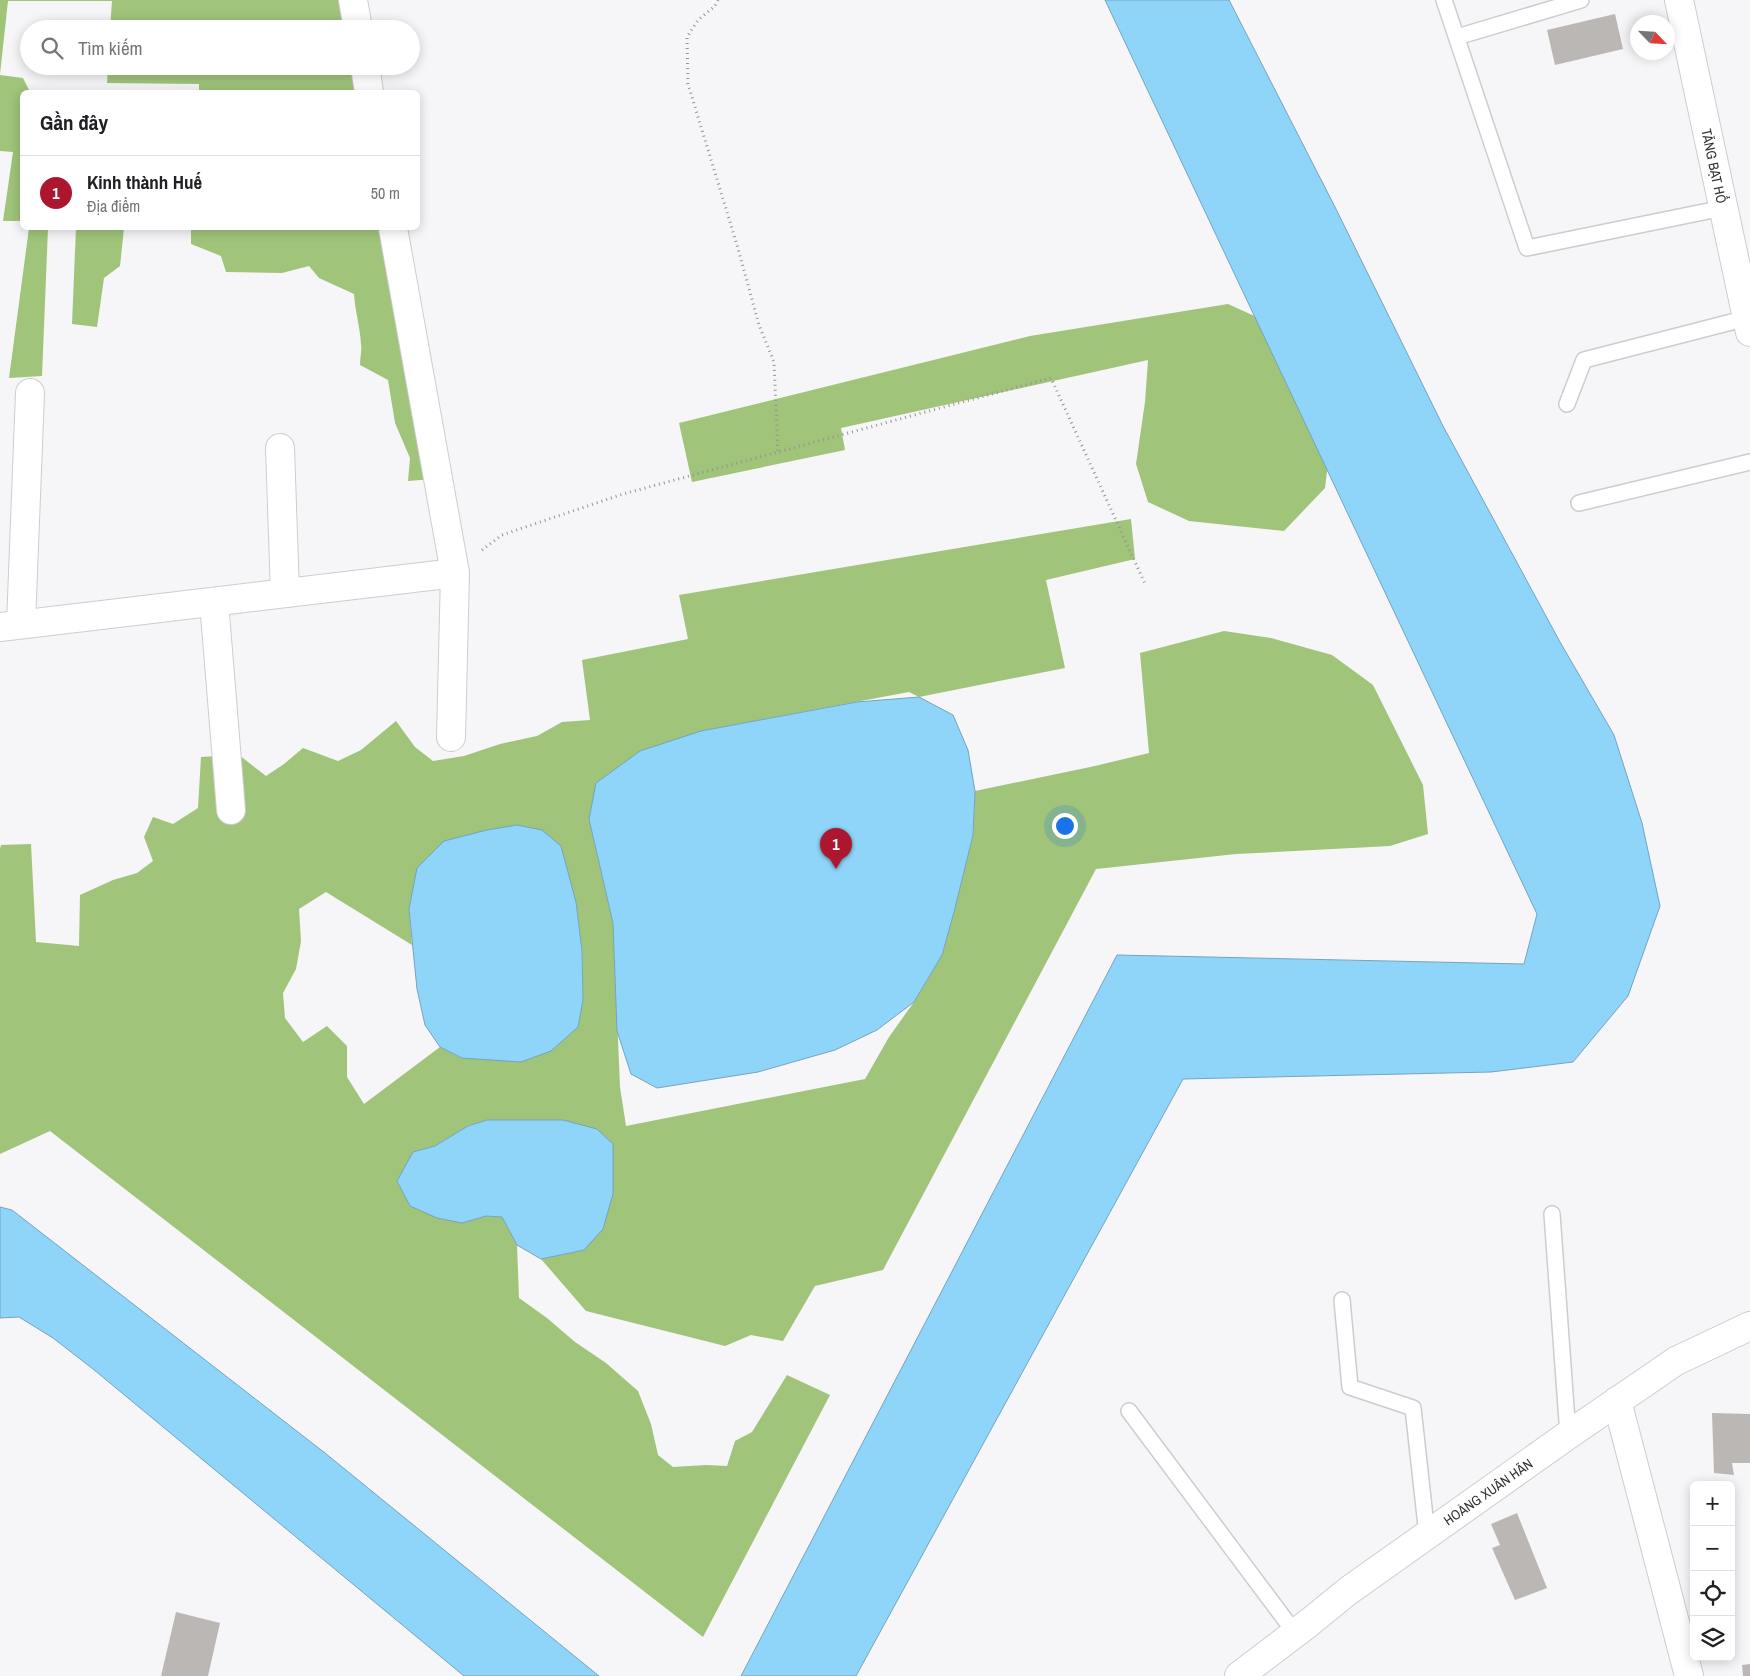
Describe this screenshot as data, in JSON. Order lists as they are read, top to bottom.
{
  "streets": {
    "street": ["TĂNG BẠT HỔ", "HOÀNG XUÂN HÃN"]
  },
  "north": "bottom right",
  "page": {
    "search": "Tìm kiếm",
    "heading": "Gần đây",
    "list": [
      {
        "mark": "1",
        "name": "Kinh thành Huế",
        "note": "Địa điểm",
        "value": "50 m"
      }
    ],
    "pins": "1",
    "map_buttons": ["+", "−"]
  }
}
